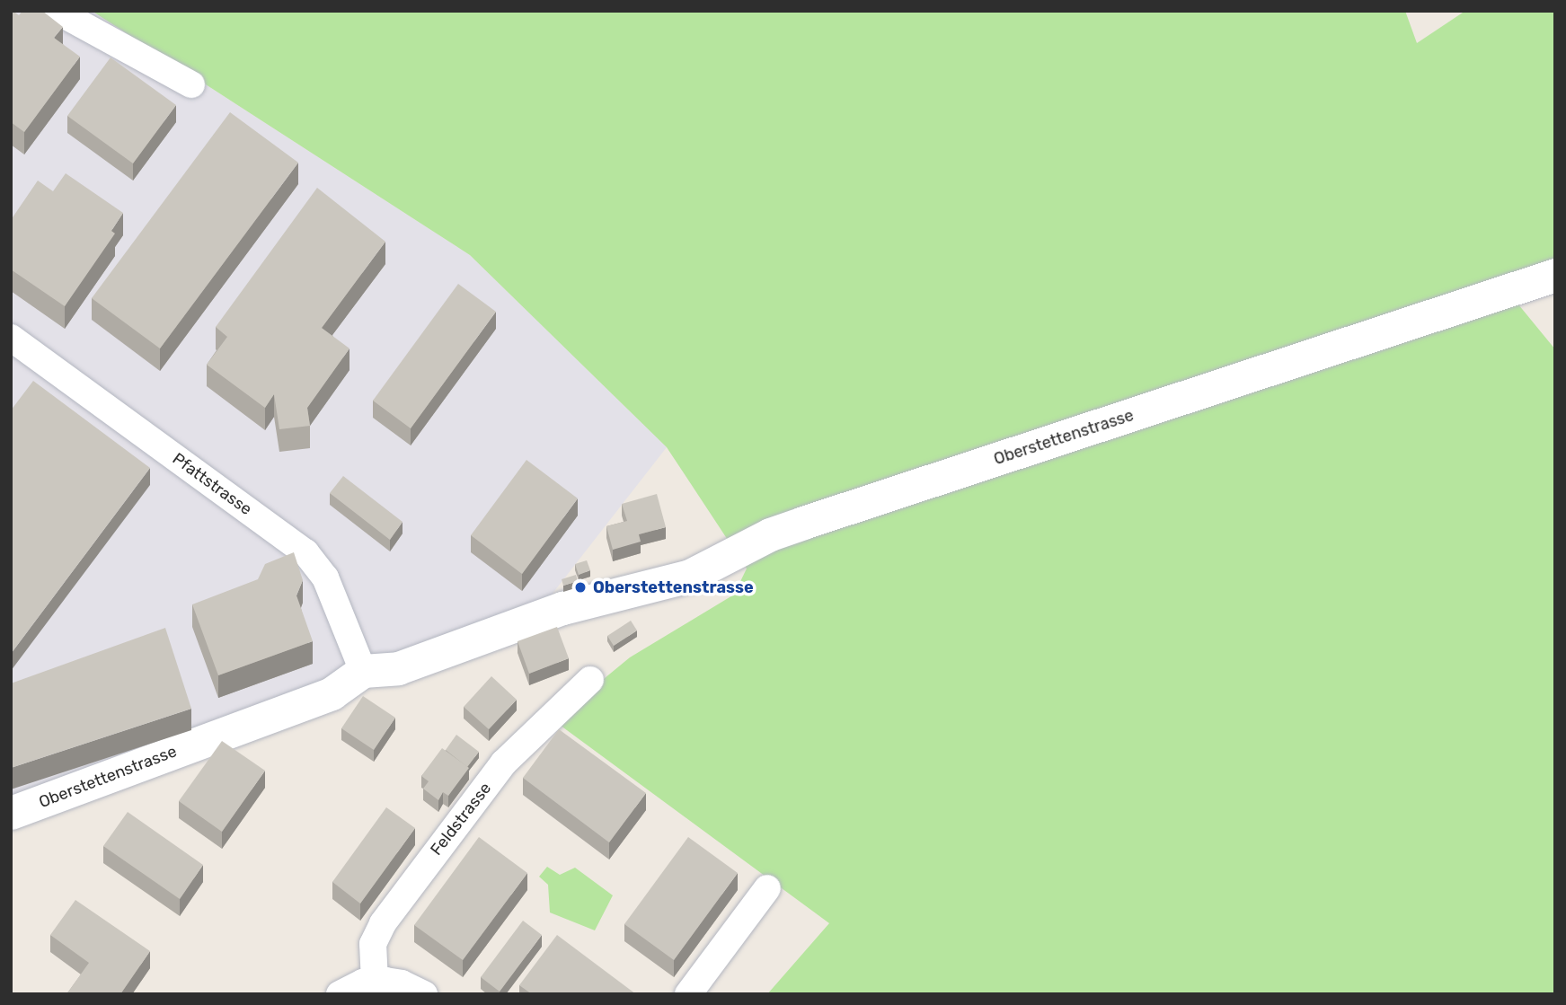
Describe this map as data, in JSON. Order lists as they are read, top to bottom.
{
  "streets": {
    "street": ["Oberstettenstrasse", "Pfattstrasse", "Feldstrasse"]
  },
  "crossings": [
    ["Oberstettenstrasse", "Pfattstrasse"]
  ],
  "places": ["Oberstettenstrasse"]
}
